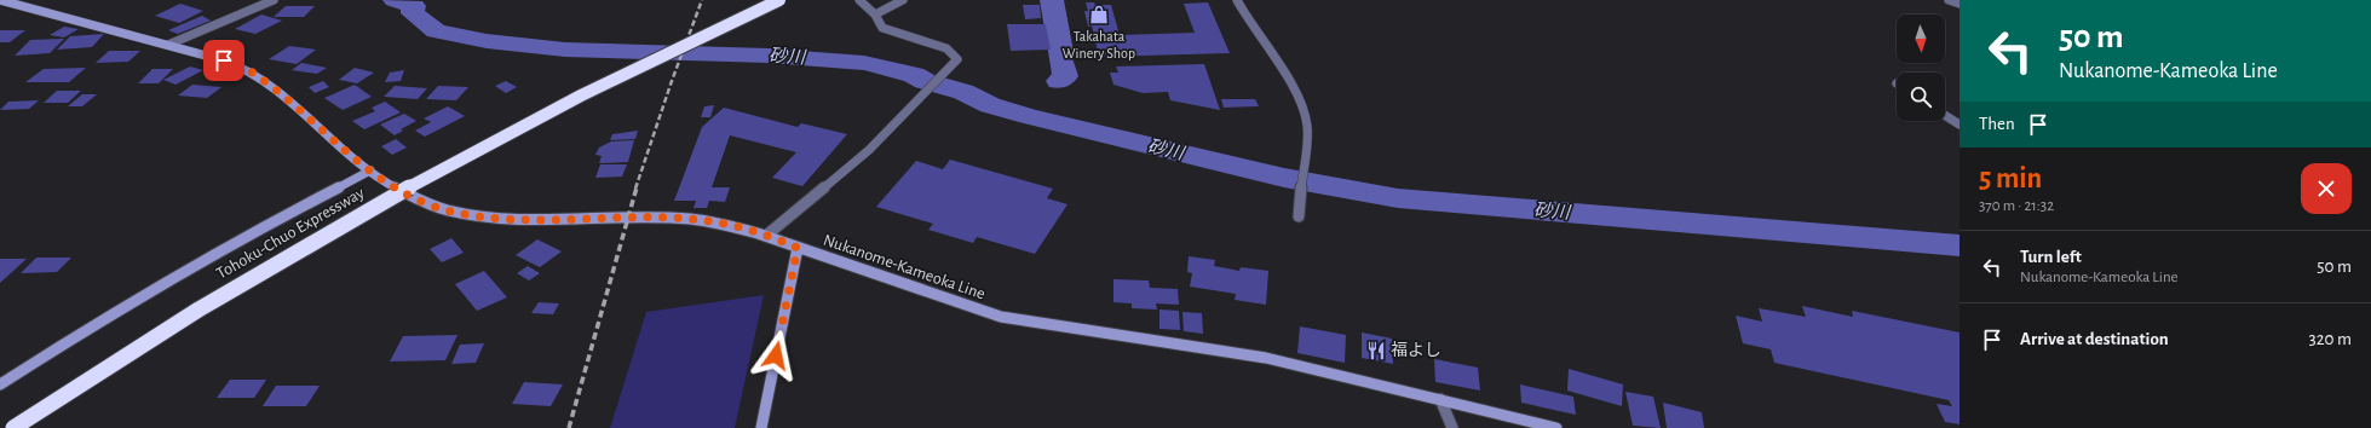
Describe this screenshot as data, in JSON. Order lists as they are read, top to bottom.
{
  "streets": {
    "highway": ["Tohoku-Chuo Expressway"],
    "main road": ["Nukanome-Kameoka Line"]
  },
  "water": ["砂川"],
  "places": {
    "shop": ["Takahata Winery Shop"],
    "restaurant": ["福よし"]
  },
  "north": "bottom",
  "page": {
    "turn": ["50 m", "Nukanome-Kameoka Line"],
    "then": "Then",
    "heading": ["5 min", "370 m · 21:32"],
    "list": [
      {
        "name": "Turn left",
        "note": "Nukanome-Kameoka Line",
        "value": "50 m"
      },
      {
        "name": "Arrive at destination",
        "value": "320 m"
      }
    ]
  }
}
